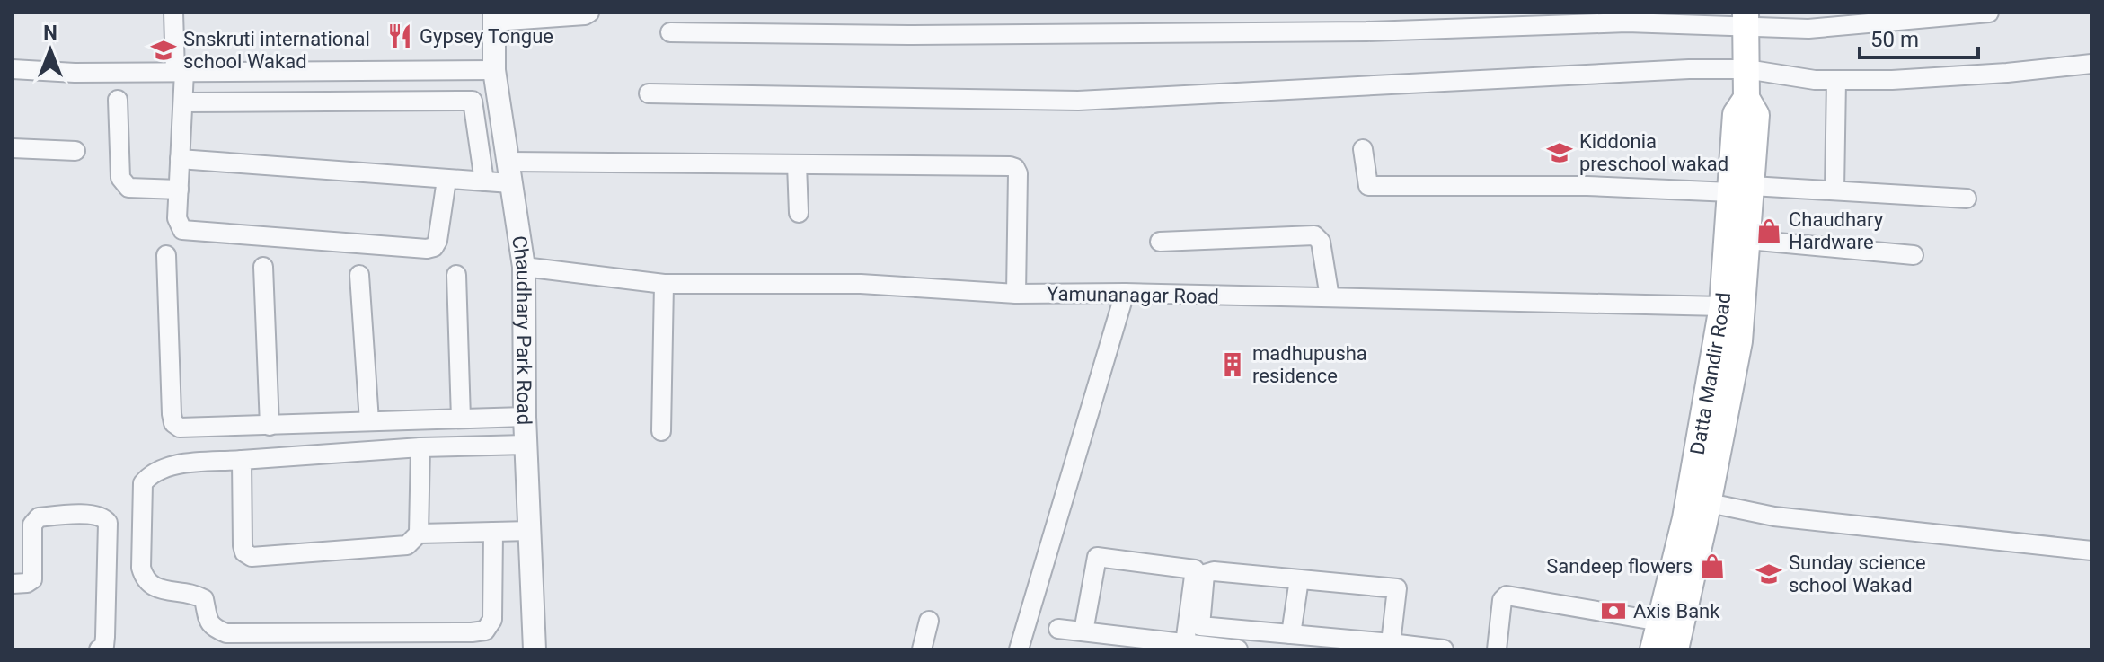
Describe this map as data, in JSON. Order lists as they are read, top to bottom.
{
  "streets": {
    "main road": ["Datta Mandir Road"],
    "street": ["Yamunanagar Road", "Chaudhary Park Road"]
  },
  "crossings": [
    ["Yamunanagar Road", "Chaudhary Park Road"],
    ["Yamunanagar Road", "Datta Mandir Road"]
  ],
  "places": {
    "restaurant": ["Gypsey Tongue"],
    "school or university": ["Snskruti international school Wakad", "Kiddonia preschool wakad", "Sunday science school Wakad"],
    "shop": ["Chaudhary Hardware", "Sandeep flowers"],
    "building": ["madhupusha residence"],
    "bank": ["Axis Bank"]
  },
  "scale_bar": "50 m",
  "north": "top"
}
